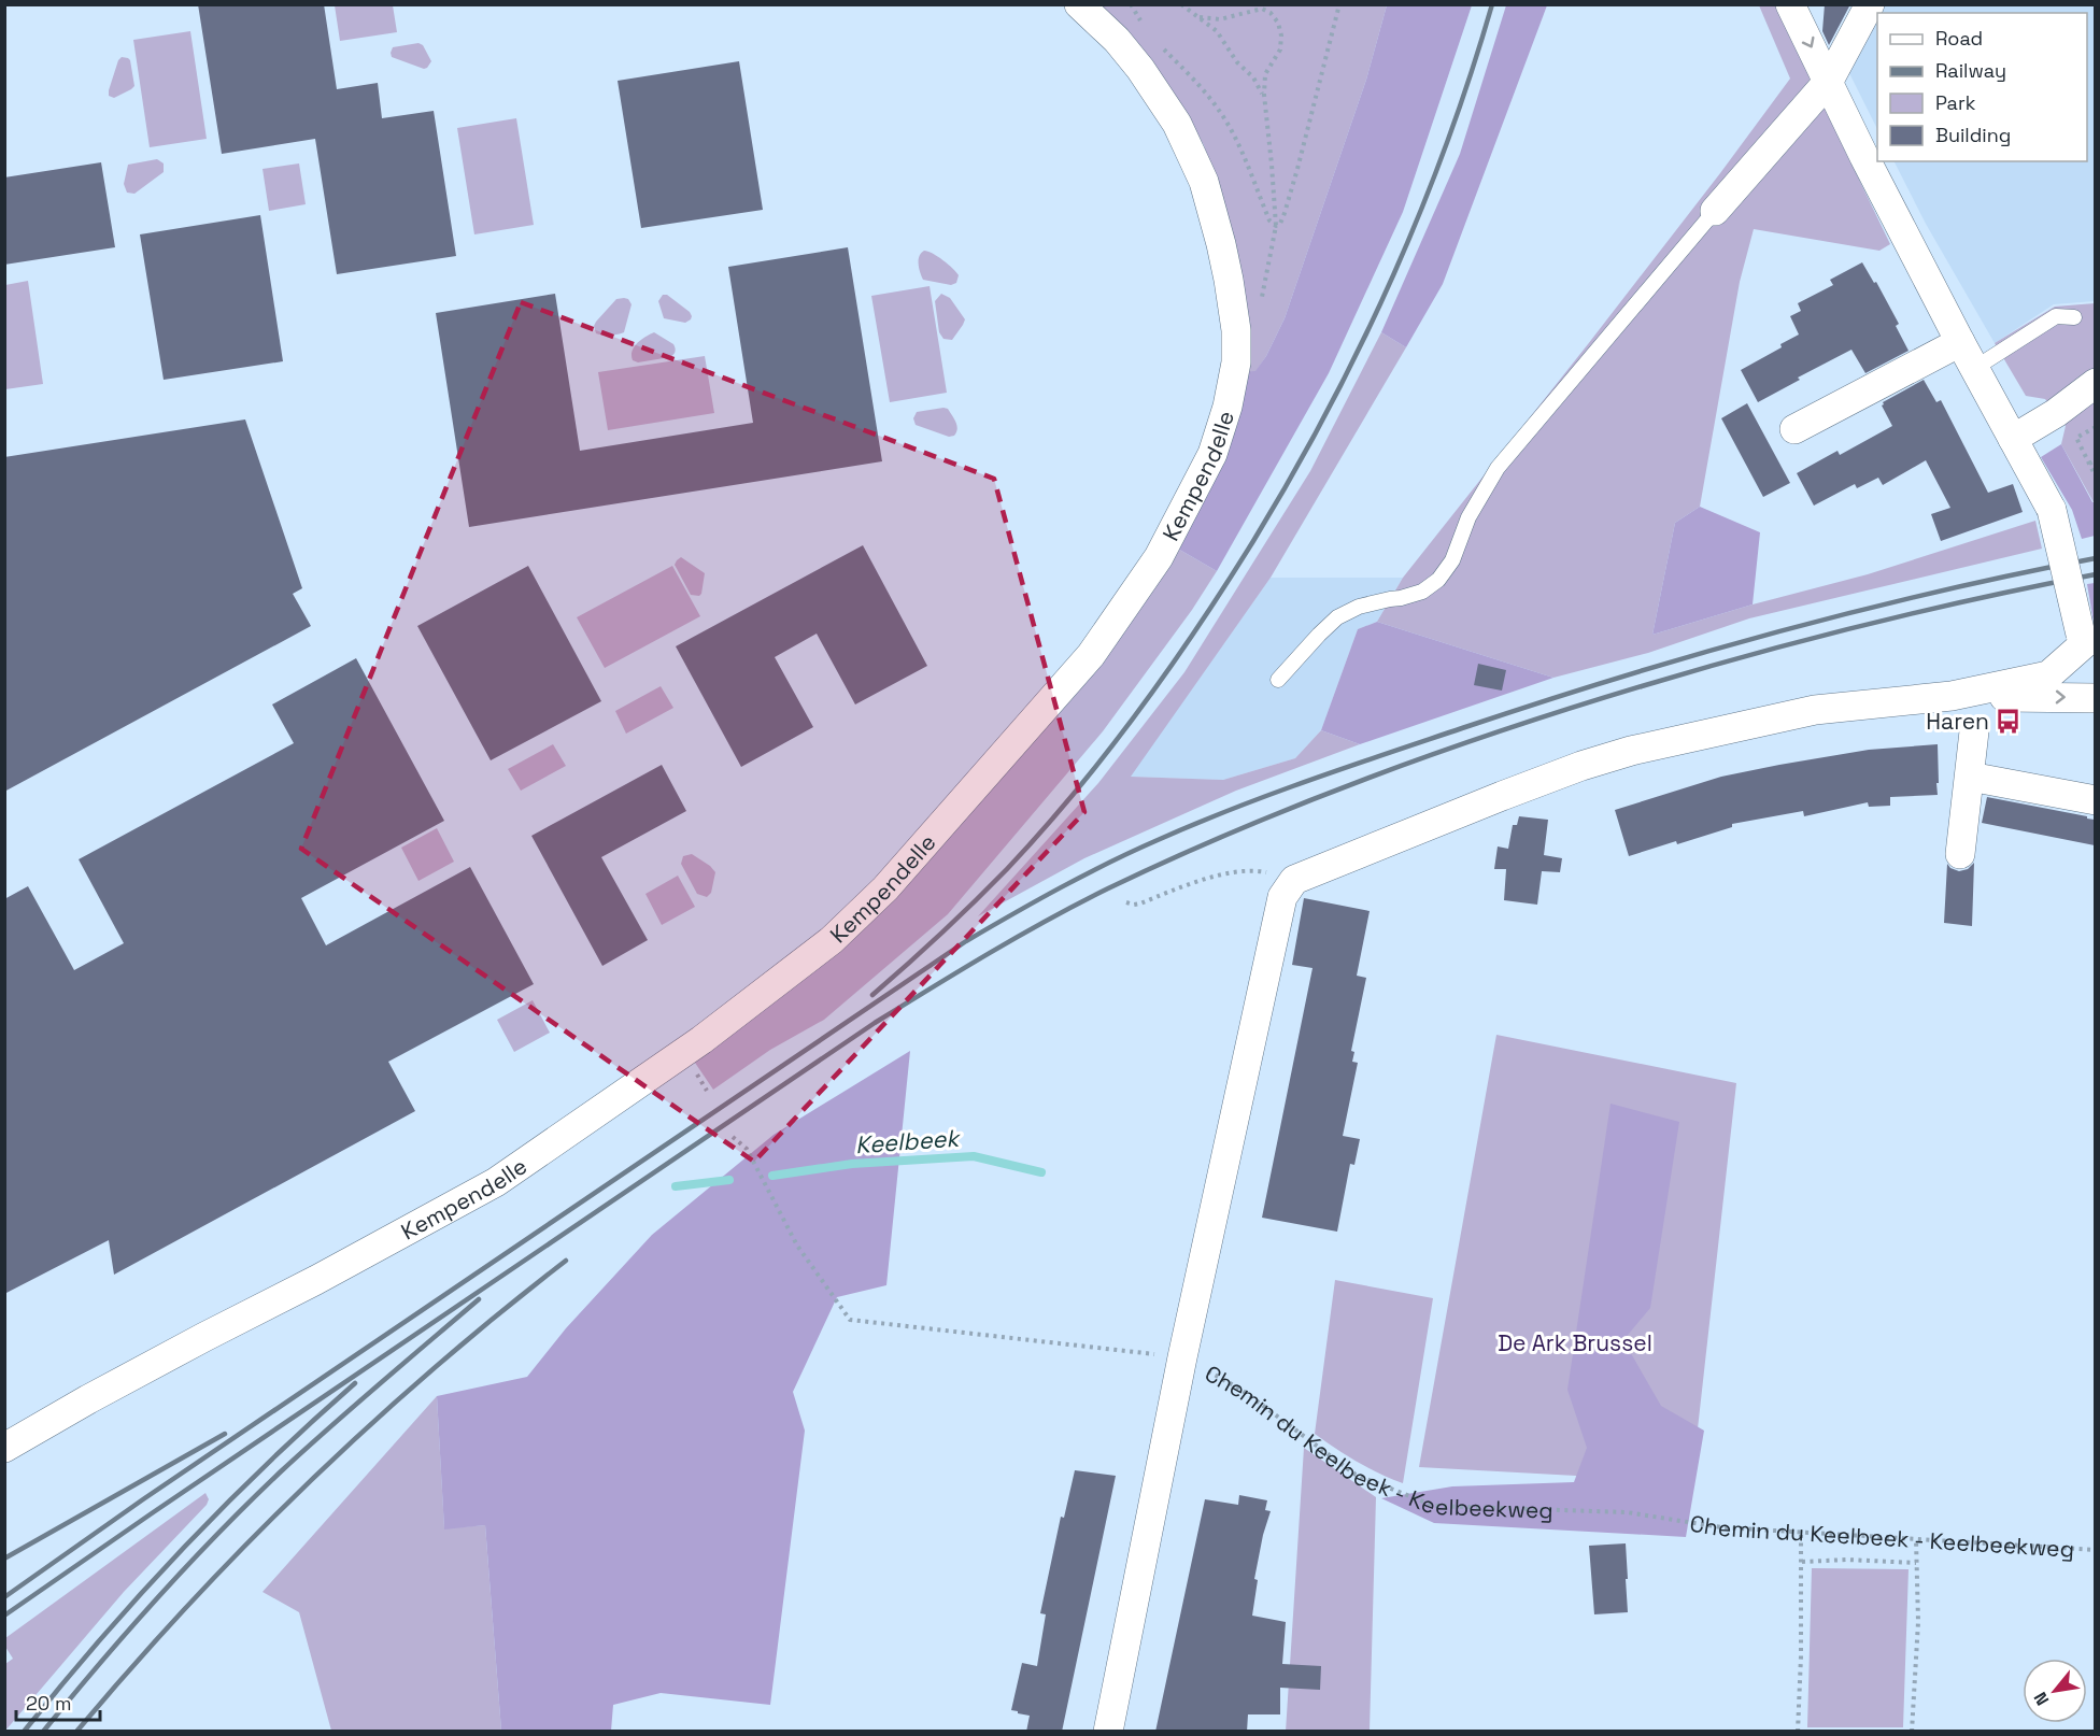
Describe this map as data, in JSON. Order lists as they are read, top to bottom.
{
  "streets": {
    "street": ["Kempendelle"],
    "path": ["Chemin du Keelbeek - Keelbeekweg"]
  },
  "water": ["Keelbeek"],
  "parks": ["De Ark Brussel"],
  "places": {
    "bus stop": ["Haren"]
  },
  "legend": [
    "Road",
    "Railway",
    "Park",
    "Building"
  ],
  "scale_bar": "20 m",
  "north": "bottom left"
}
